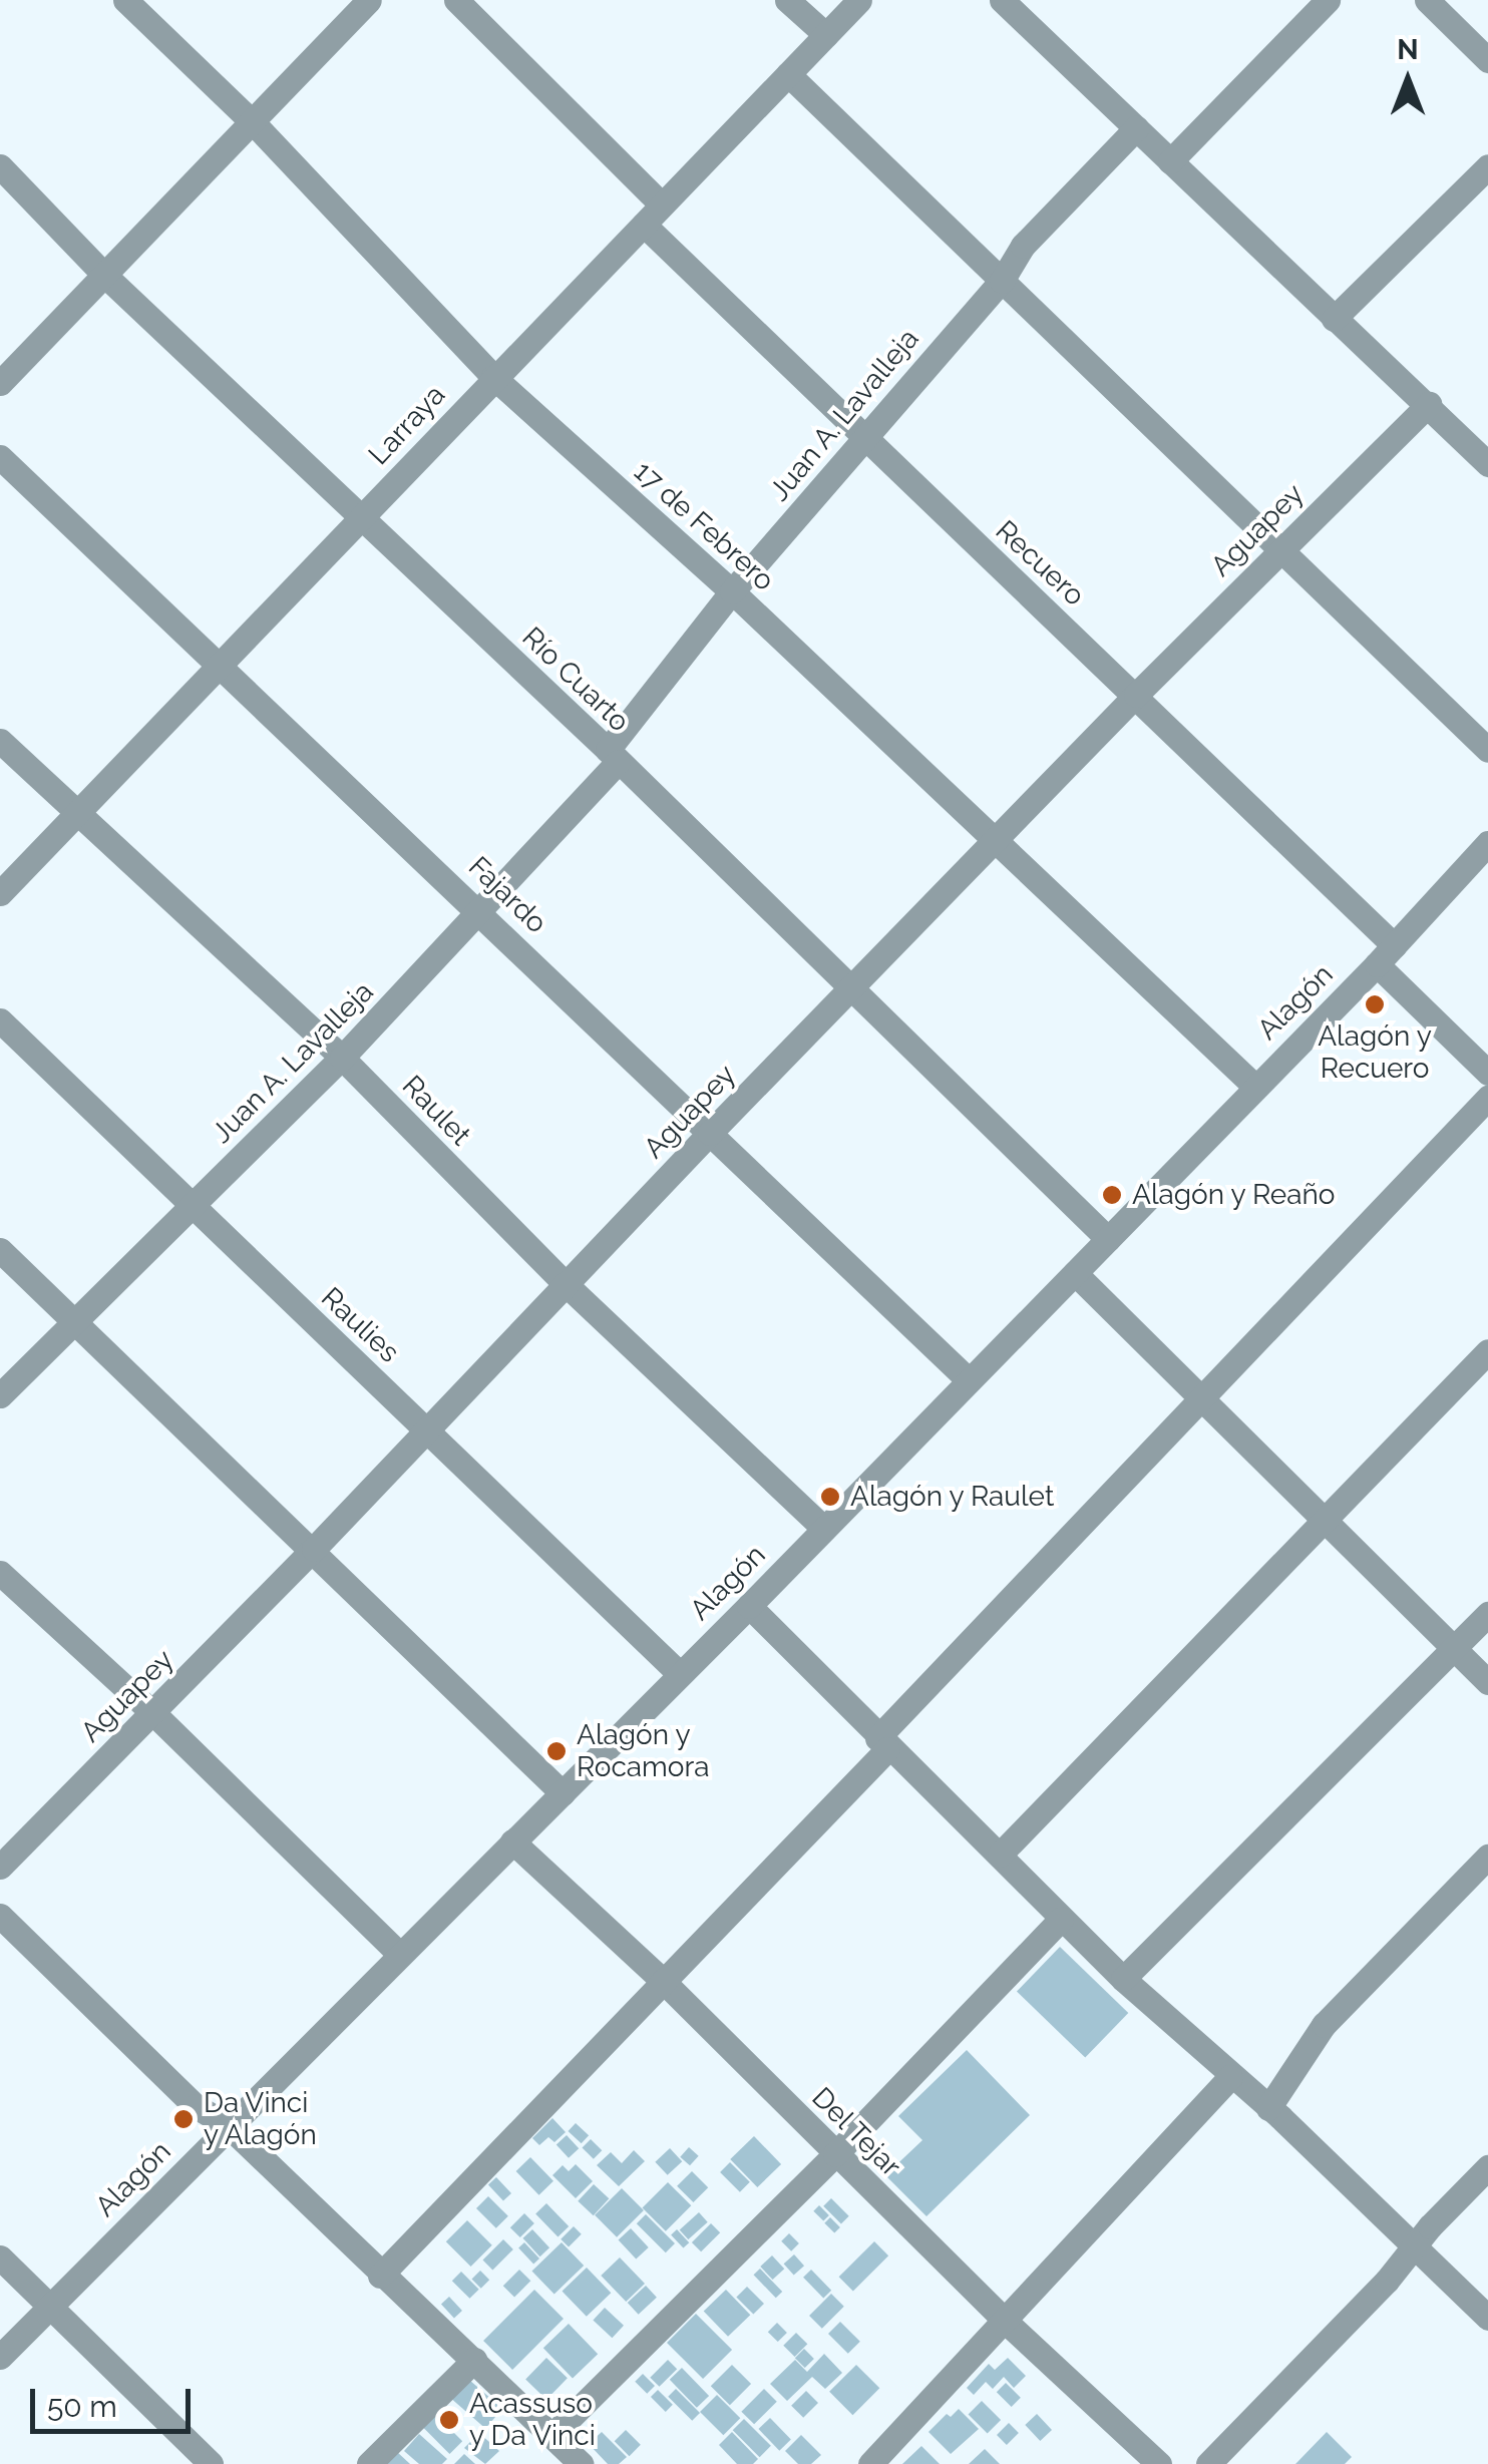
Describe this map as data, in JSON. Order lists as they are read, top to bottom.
{
  "streets": {
    "street": [
      "Juan A. Lavalleja",
      "Larraya",
      "17 de Febrero",
      "Aguapey",
      "Recuero",
      "Río Cuarto",
      "Fajardo",
      "Alagón",
      "Raulet",
      "Raulies",
      "Del Tejar"
    ]
  },
  "crossings": [
    ["Juan A. Lavalleja", "17 de Febrero"],
    ["Juan A. Lavalleja", "Recuero"],
    ["Juan A. Lavalleja", "Río Cuarto"],
    ["Juan A. Lavalleja", "Fajardo"],
    ["Juan A. Lavalleja", "Raulet"],
    ["Juan A. Lavalleja", "Raulies"],
    ["Larraya", "17 de Febrero"],
    ["Larraya", "Recuero"],
    ["Larraya", "Río Cuarto"],
    ["Larraya", "Fajardo"],
    ["Larraya", "Raulet"],
    ["17 de Febrero", "Aguapey"],
    ["17 de Febrero", "Alagón"],
    ["Aguapey", "Recuero"],
    ["Aguapey", "Río Cuarto"],
    ["Aguapey", "Fajardo"],
    ["Aguapey", "Raulet"],
    ["Aguapey", "Raulies"],
    ["Recuero", "Alagón"],
    ["Río Cuarto", "Alagón"],
    ["Fajardo", "Alagón"],
    ["Alagón", "Raulet"],
    ["Alagón", "Raulies"],
    ["Alagón", "Del Tejar"]
  ],
  "places": [
    "Alagón y Recuero",
    "Alagón y Reaño",
    "Alagón y Raulet",
    "Alagón y Rocamora",
    "Da Vinci y Alagón",
    "Acassuso y Da Vinci"
  ],
  "scale_bar": "50 m",
  "north": "top"
}
